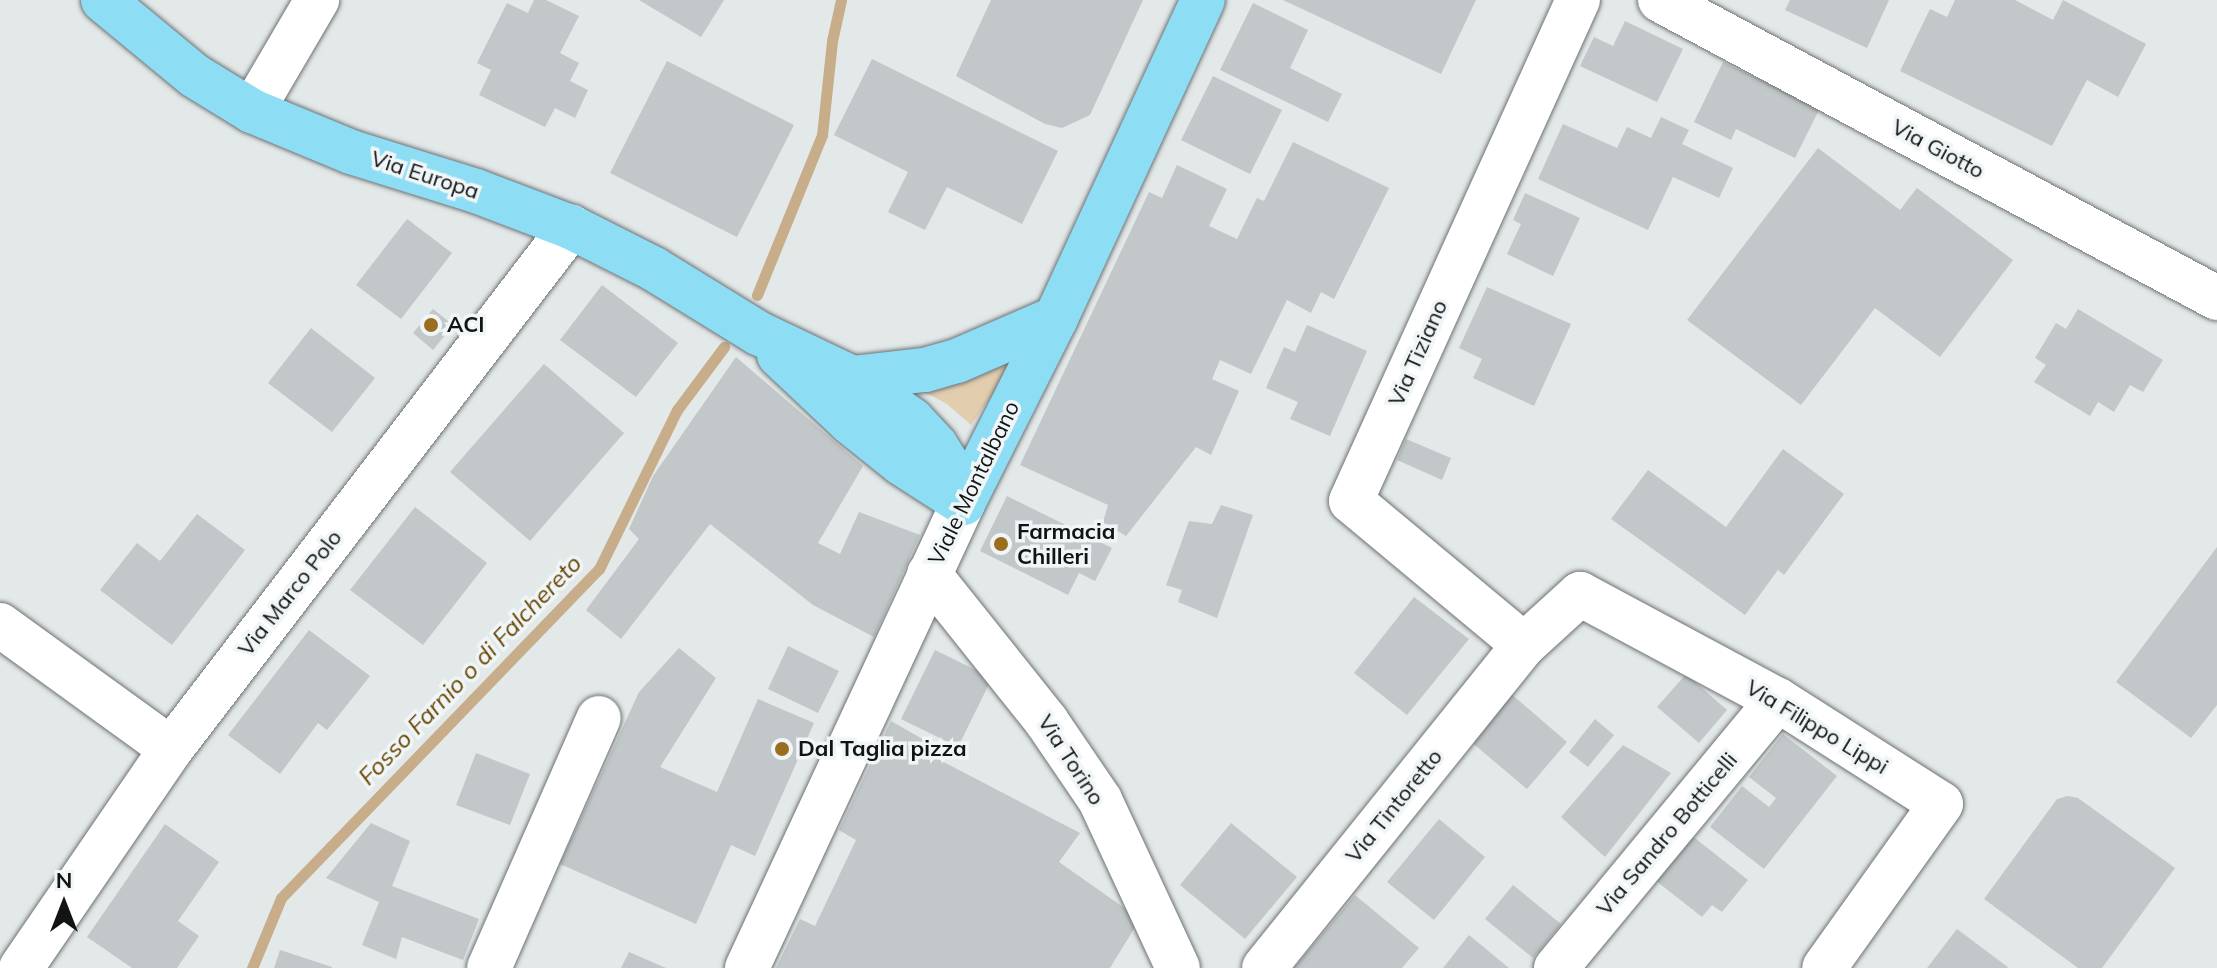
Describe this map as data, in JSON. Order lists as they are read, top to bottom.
{
  "streets": {
    "main road": ["Via Europa", "Viale Montalbano"],
    "street": [
      "Via Giotto",
      "Via Tiziano",
      "Via Marco Polo",
      "Via Filippo Lippi",
      "Via Torino",
      "Via Tintoretto",
      "Via Sandro Botticelli"
    ]
  },
  "crossings": [
    ["Via Europa", "Via Marco Polo"],
    ["Via Tiziano", "Via Filippo Lippi"],
    ["Via Tiziano", "Via Tintoretto"],
    ["Viale Montalbano", "Via Torino"],
    ["Via Filippo Lippi", "Via Tintoretto"],
    ["Via Filippo Lippi", "Via Sandro Botticelli"]
  ],
  "water": ["Fosso Farnio o di Falchereto"],
  "places": ["ACI", "Farmacia Chilleri", "Dal Taglia pizza"],
  "north": "top"
}
